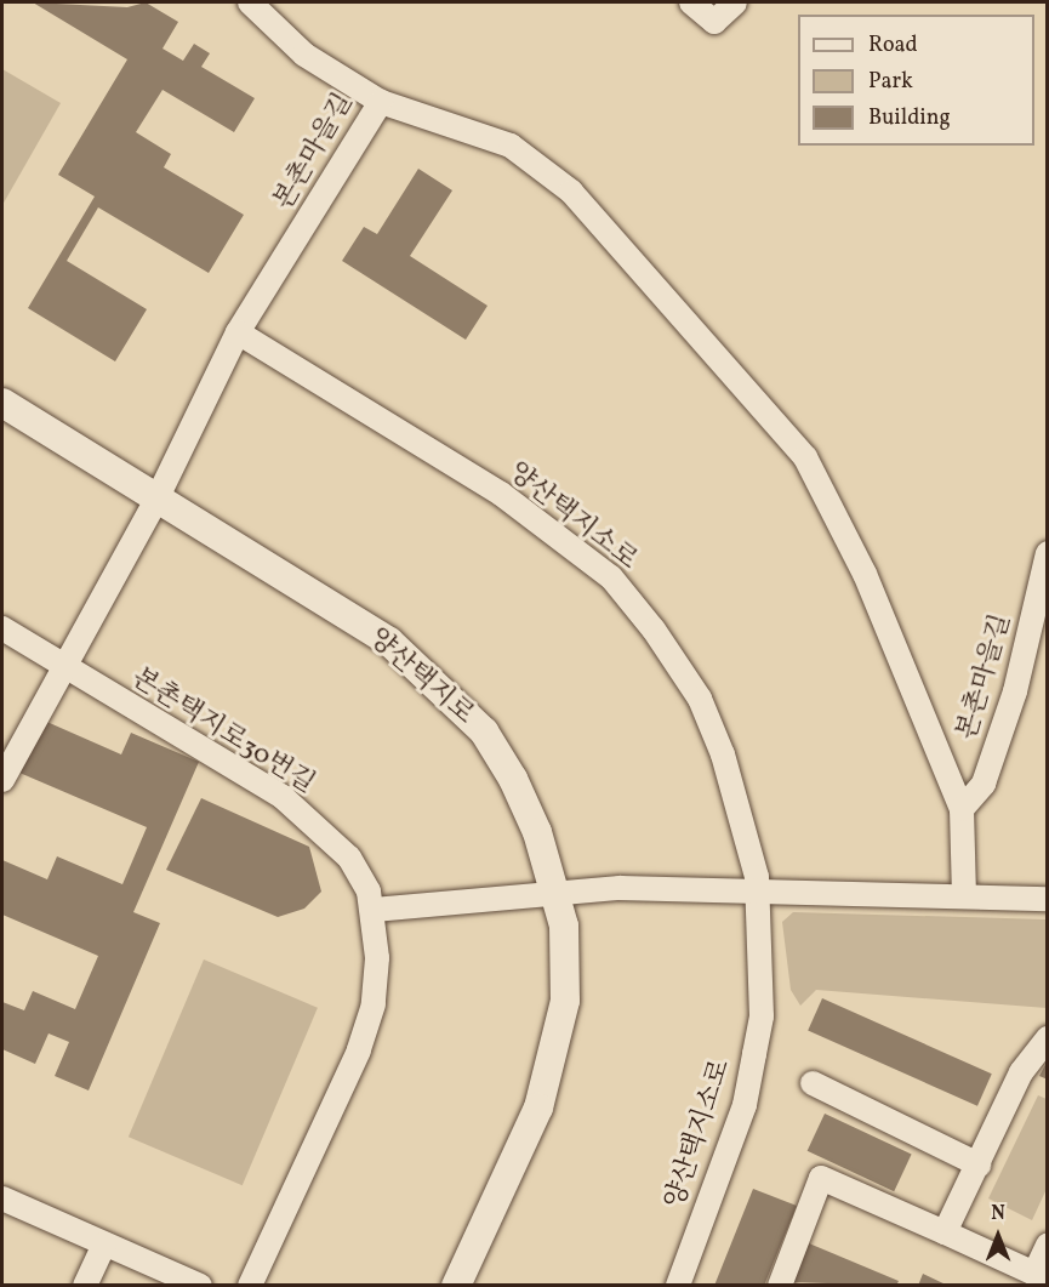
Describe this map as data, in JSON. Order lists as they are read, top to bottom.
{
  "streets": {
    "street": [
      "본촌마을길",
      "양산택지소로",
      "양산택지로",
      "본촌택지로30번길"
    ]
  },
  "crossings": [
    ["본촌마을길", "양산택지소로"]
  ],
  "legend": ["Road", "Park", "Building"],
  "north": "top"
}
